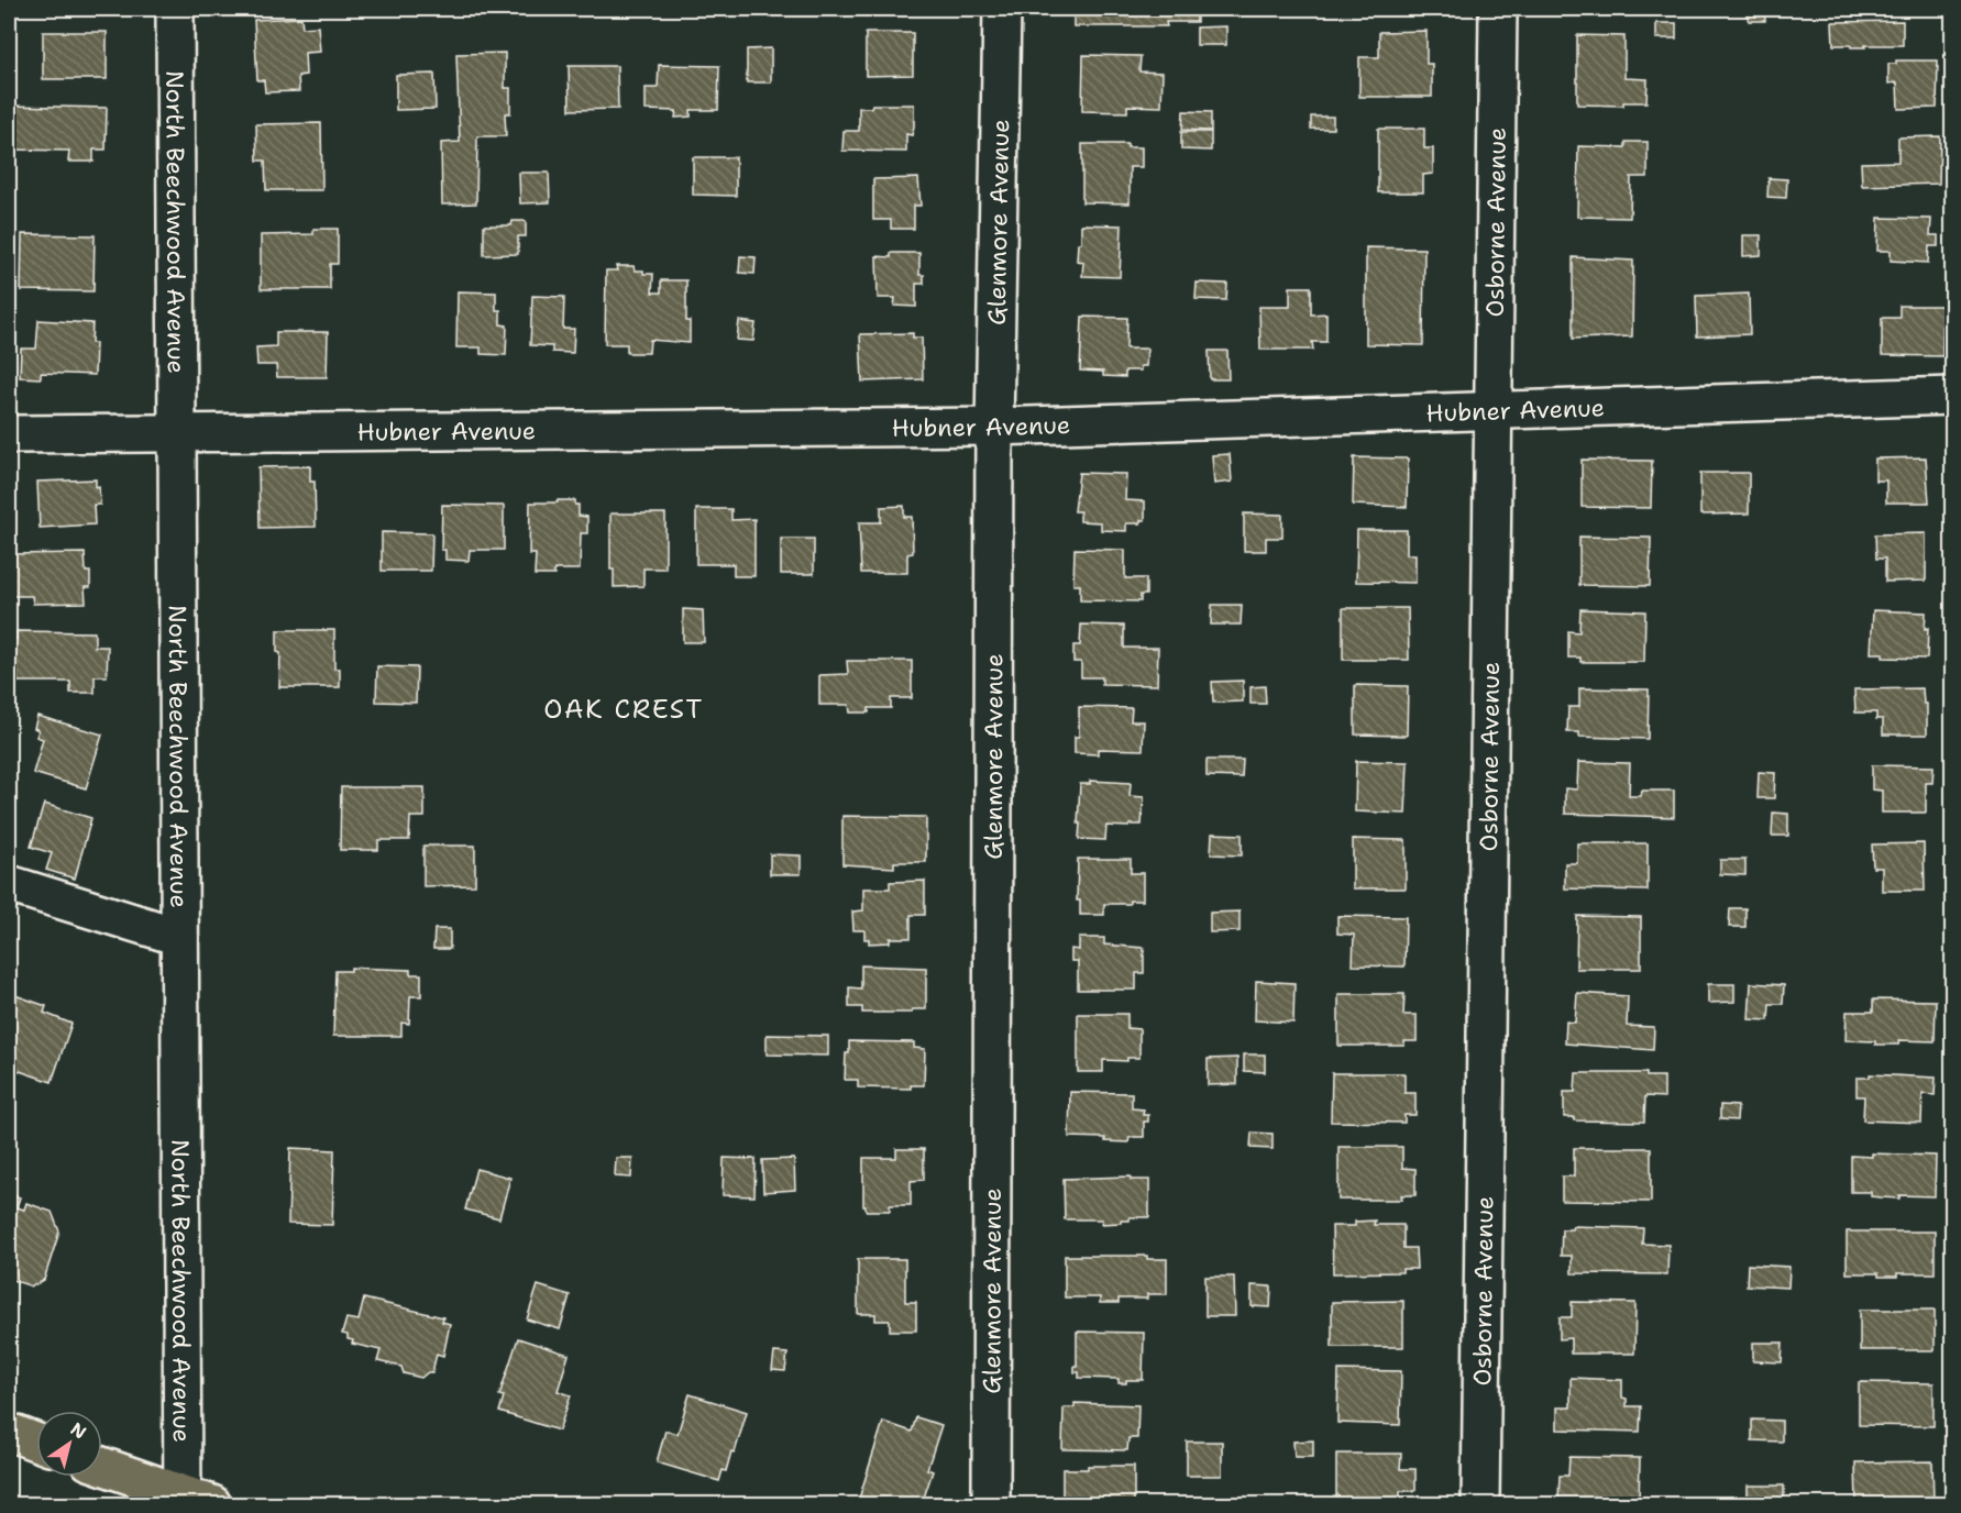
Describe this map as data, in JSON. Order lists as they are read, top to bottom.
{
  "streets": {
    "street": [
      "North Beechwood Avenue",
      "Glenmore Avenue",
      "Osborne Avenue",
      "Hubner Avenue"
    ]
  },
  "crossings": [
    ["North Beechwood Avenue", "Hubner Avenue"],
    ["Glenmore Avenue", "Hubner Avenue"],
    ["Osborne Avenue", "Hubner Avenue"]
  ],
  "districts": ["OAK CREST"],
  "north": "top right"
}
